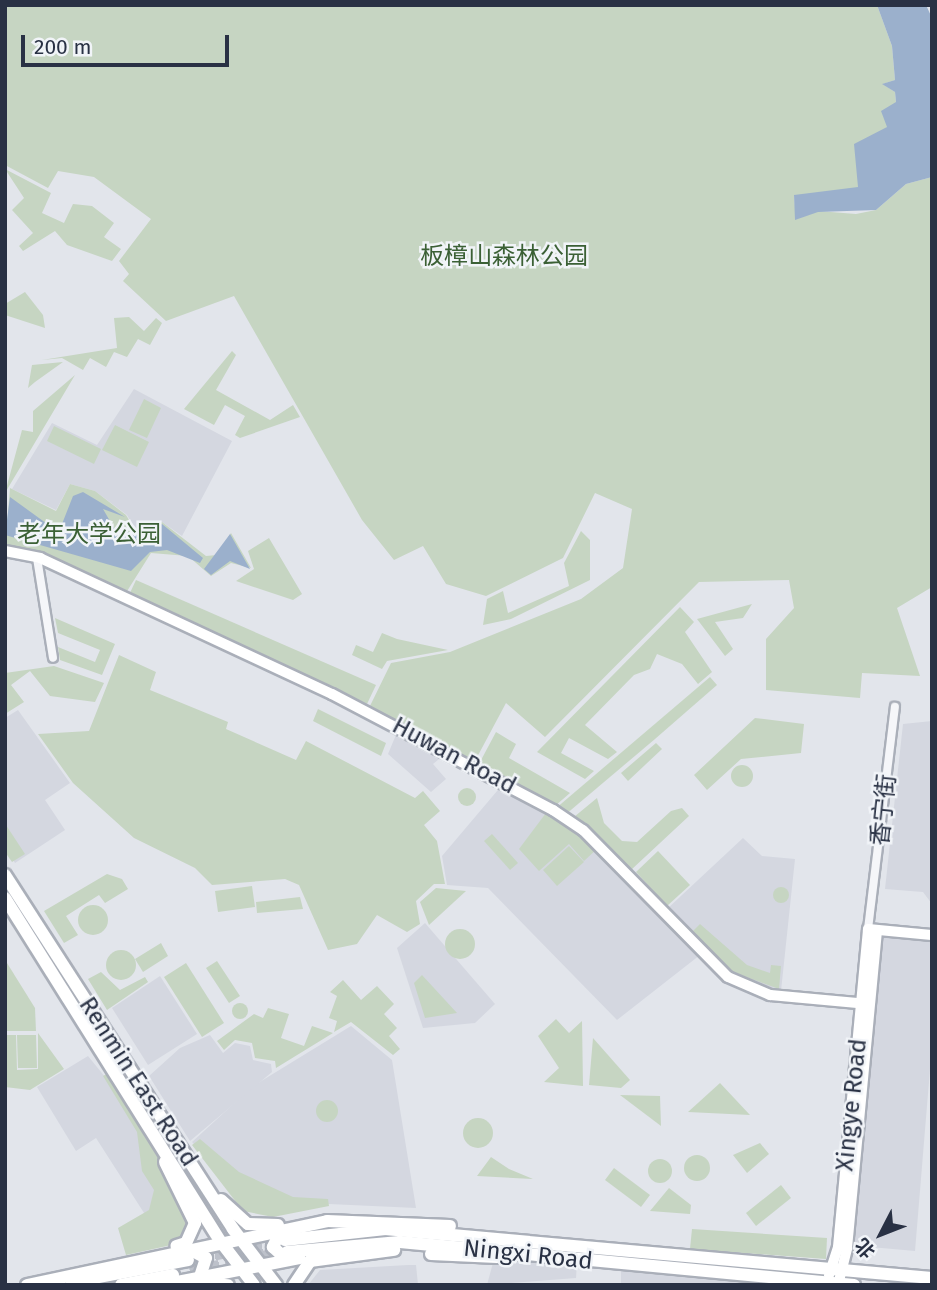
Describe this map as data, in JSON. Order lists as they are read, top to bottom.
{
  "streets": {
    "main road": ["Renmin East Road", "Ningxi Road"],
    "street": ["Huwan Road", "香宁街", "Xingye Road"]
  },
  "crossings": [
    ["Huwan Road", "香宁街"],
    ["Huwan Road", "Xingye Road"],
    ["香宁街", "Xingye Road"],
    ["Xingye Road", "Ningxi Road"]
  ],
  "parks": ["板樟山森林公园", "老年大学公园"],
  "scale_bar": "200 m",
  "north": "bottom left"
}
